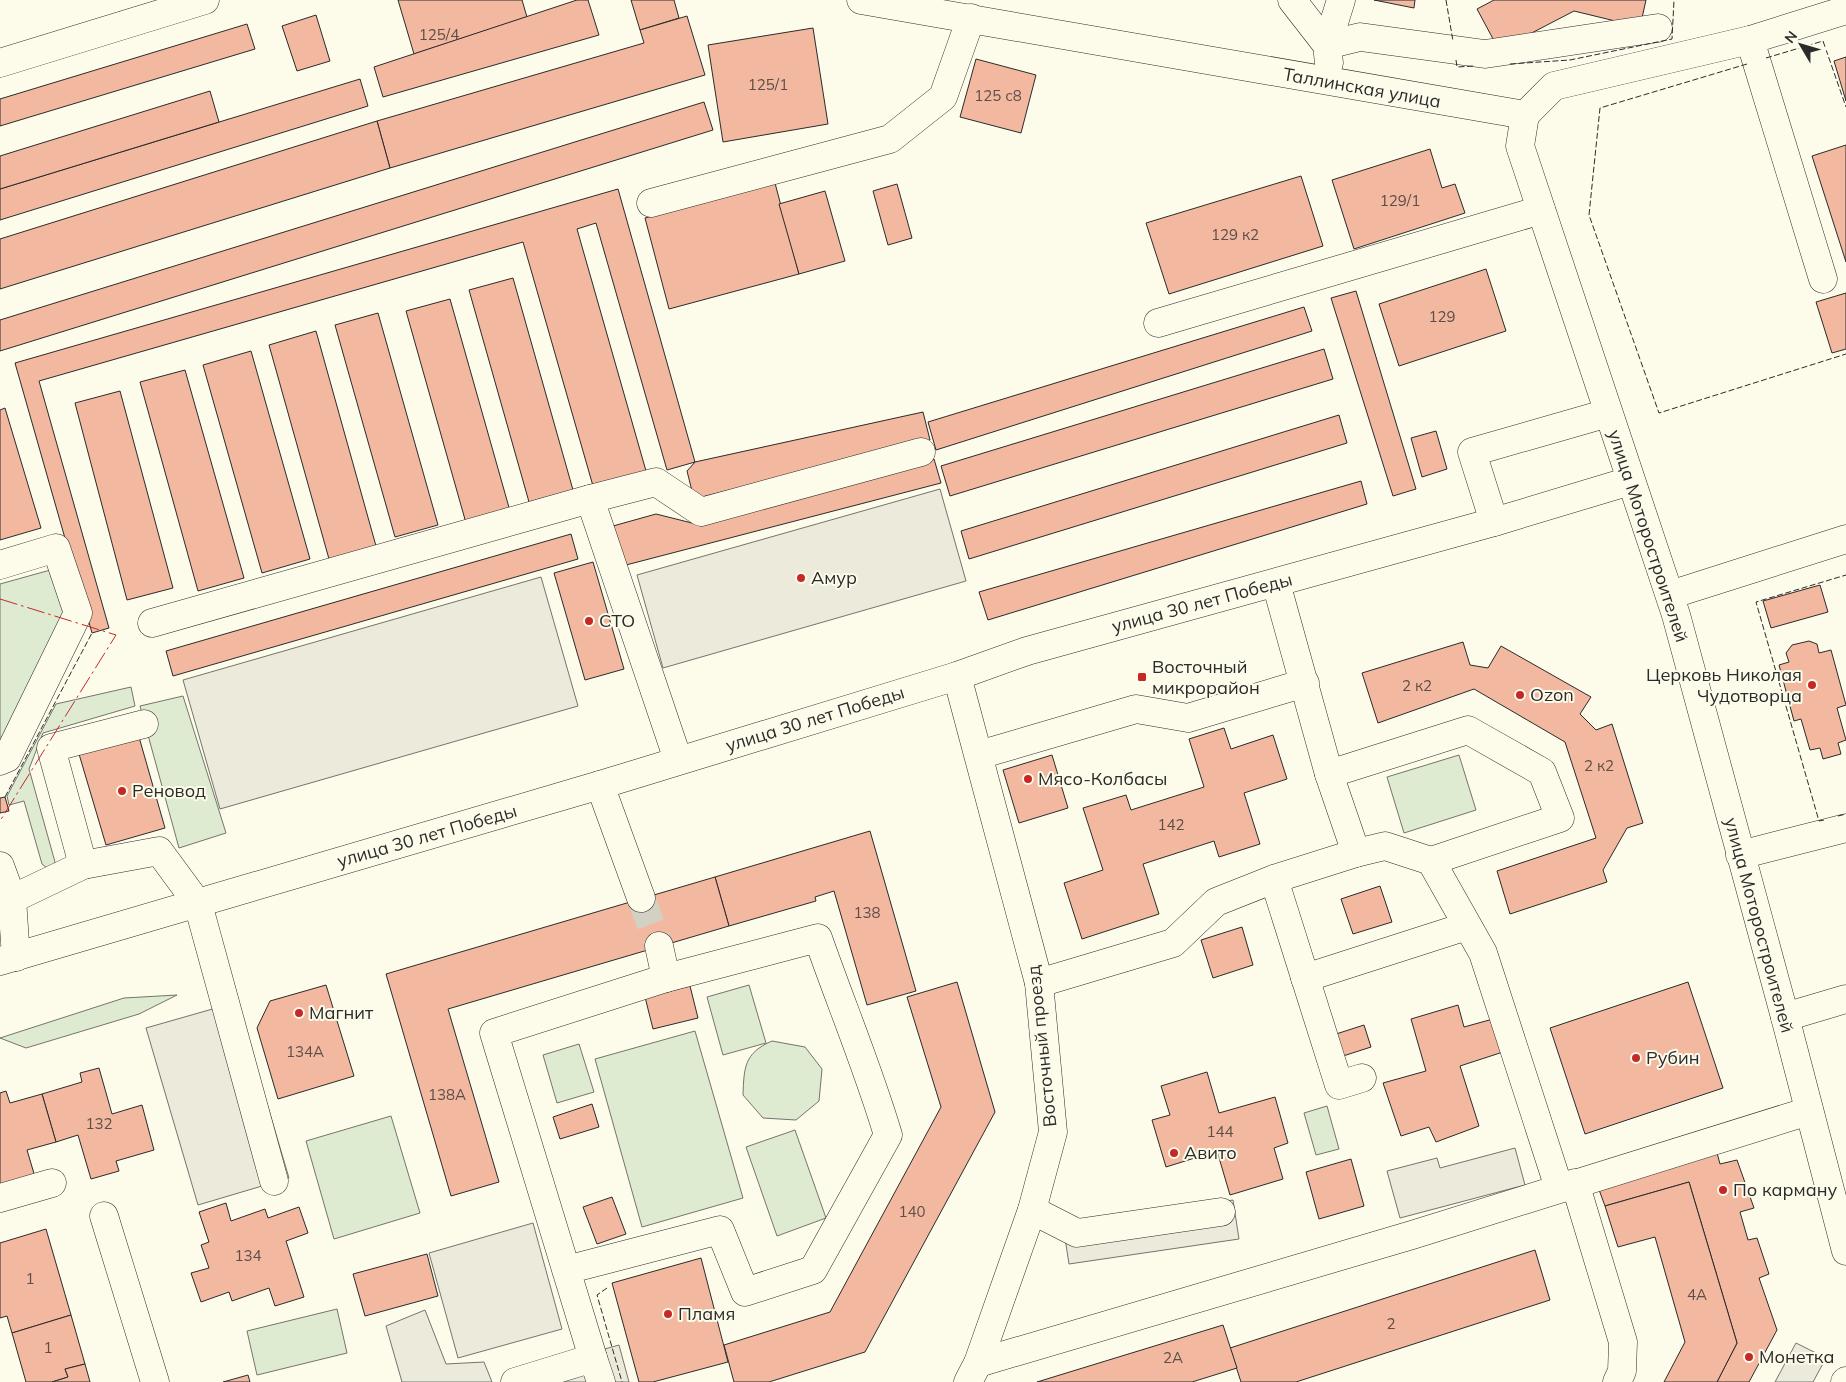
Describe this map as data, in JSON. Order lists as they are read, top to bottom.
{
  "streets": {
    "street": [
      "Таллинская улица",
      "улица Моторостроителей",
      "улица 30 лет Победы",
      "Восточный проезд"
    ]
  },
  "crossings": [
    ["Таллинская улица", "улица Моторостроителей"],
    ["улица Моторостроителей", "улица 30 лет Победы"],
    ["улица 30 лет Победы", "Восточный проезд"]
  ],
  "places": {
    "other": [
      "Амур",
      "СТО",
      "Церковь Николая Чудотворца",
      "Ozon",
      "Мясо-Колбасы",
      "Реновод",
      "Магнит",
      "Рубин",
      "Авито",
      "По карману",
      "Пламя",
      "Монетка"
    ],
    "transit": ["Восточный микрорайон"]
  },
  "house_numbers": [
    "125/4",
    "125/1",
    "125 с8",
    "129/1",
    "129 к2",
    "129",
    "2 к2",
    "2 к2",
    "142",
    "138",
    "134А",
    "138А",
    "132",
    "144",
    "140",
    "134",
    "1",
    "4А",
    "2",
    "1",
    "2А"
  ],
  "north": "top left"
}
